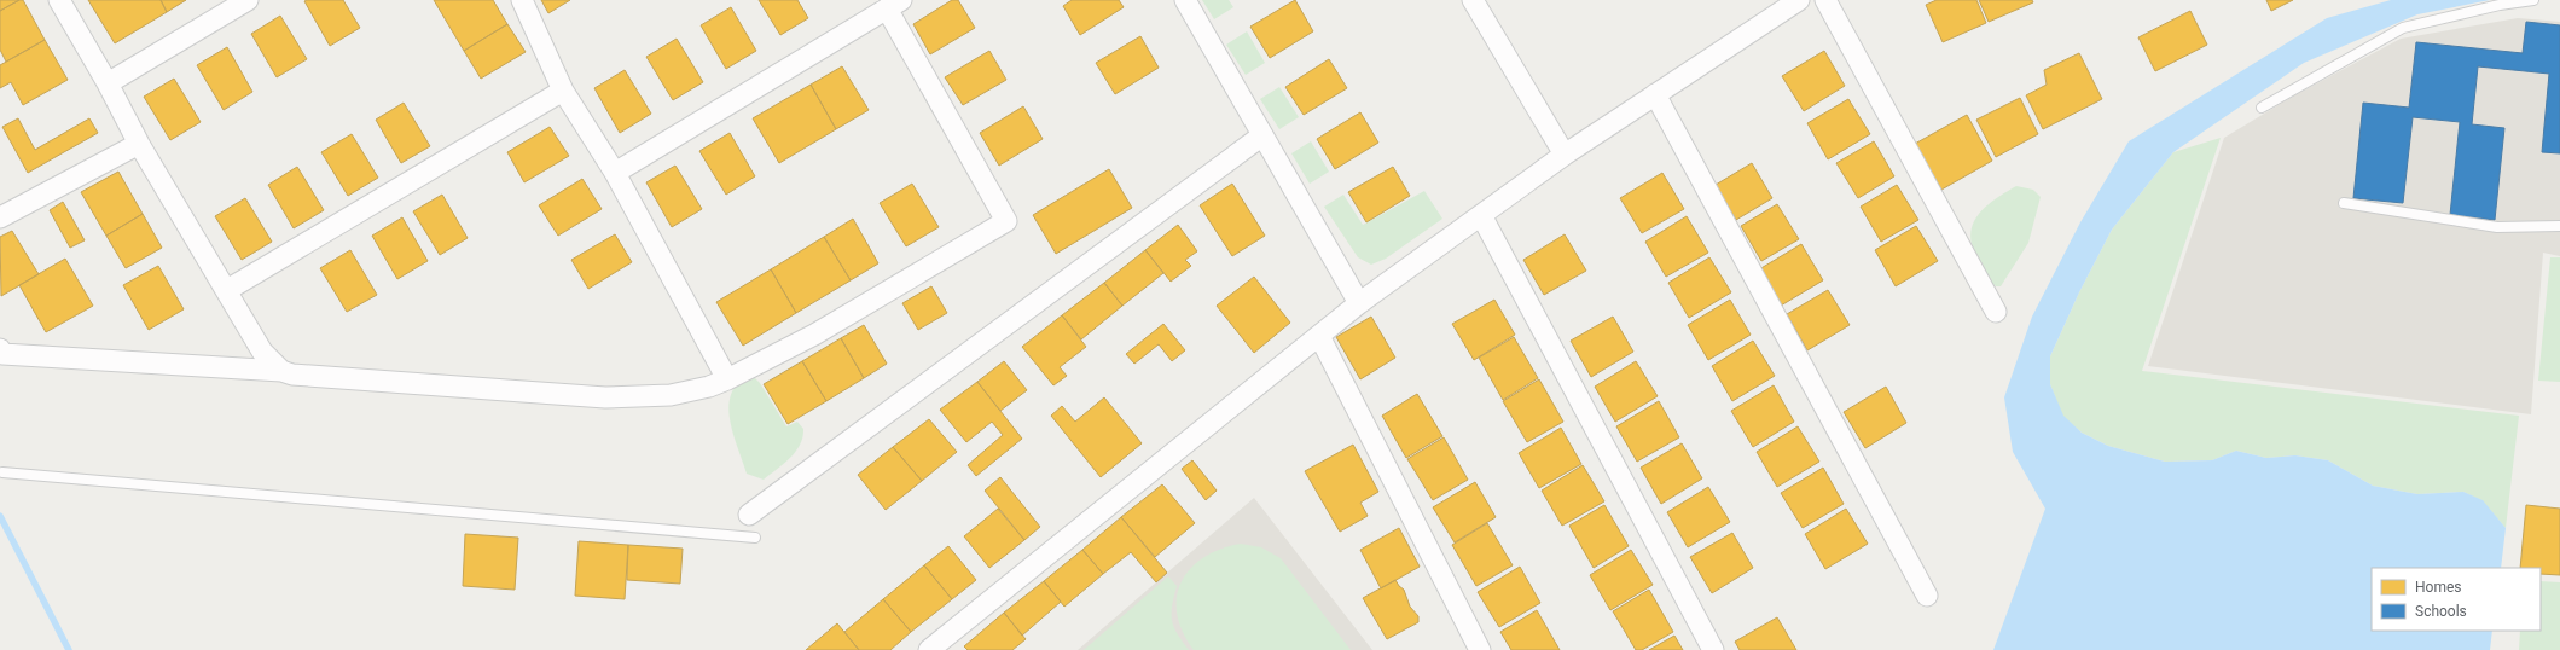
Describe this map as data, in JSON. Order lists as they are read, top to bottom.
{
  "legend": ["Homes", "Schools"]
}
